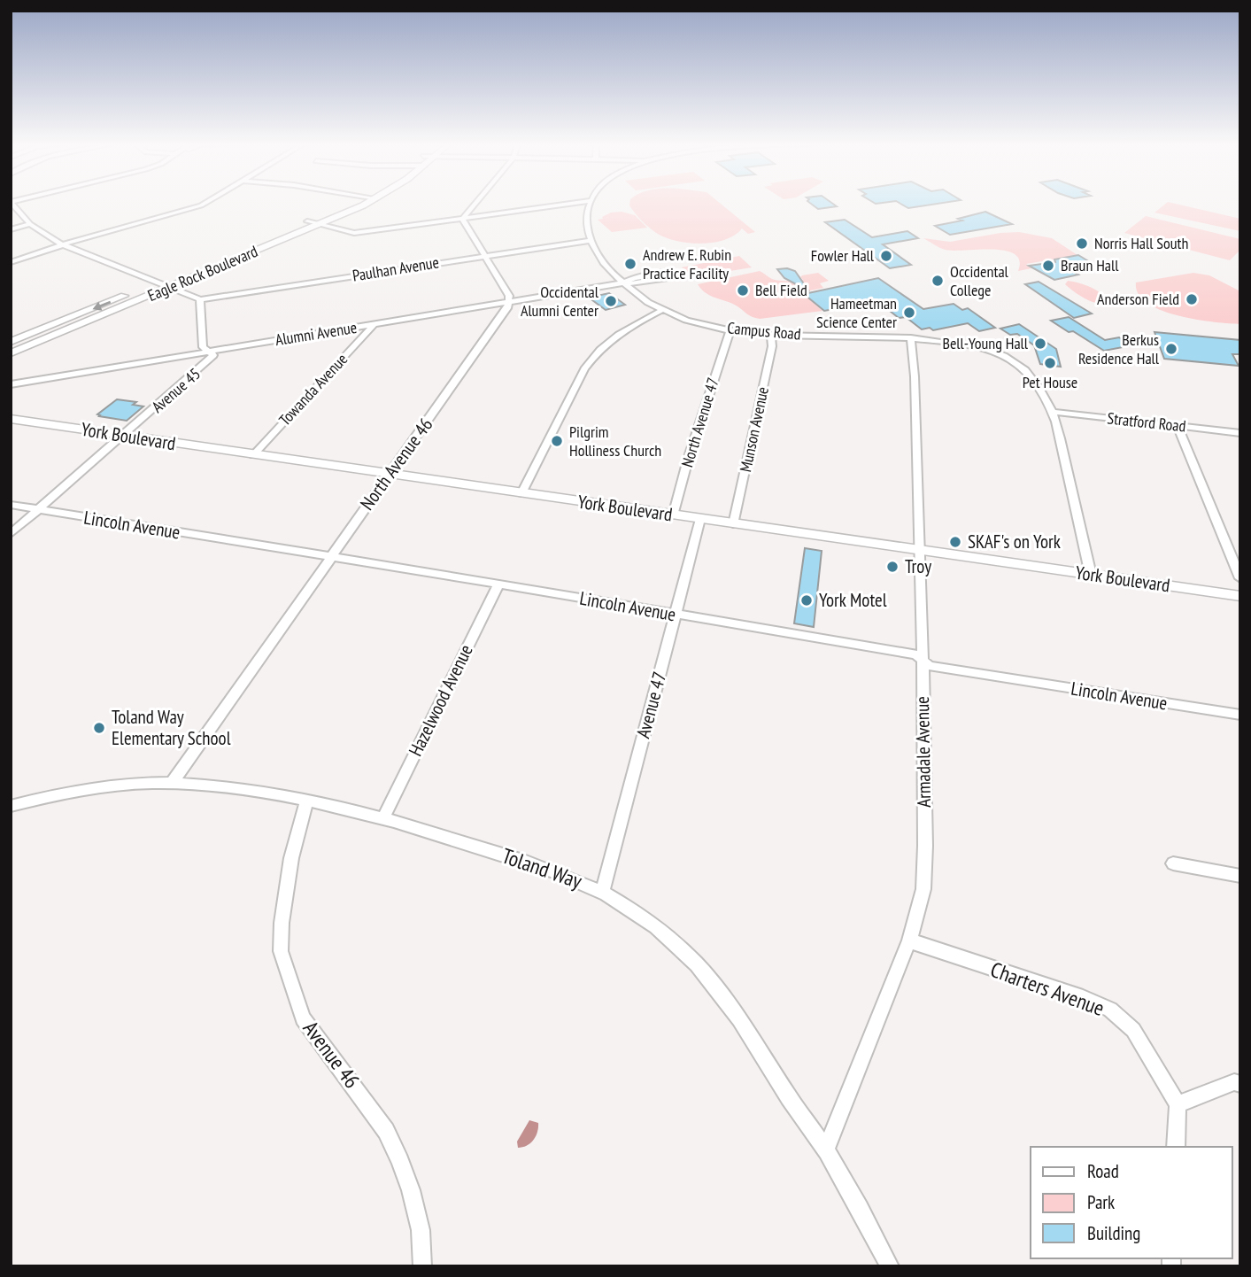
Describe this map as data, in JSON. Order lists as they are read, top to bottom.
{
  "streets": {
    "main road": ["Eagle Rock Boulevard", "York Boulevard"],
    "street": [
      "Paulhan Avenue",
      "Campus Road",
      "Alumni Avenue",
      "Towanda Avenue",
      "Avenue 45",
      "North Avenue 47",
      "Stratford Road",
      "Munson Avenue",
      "North Avenue 46",
      "Lincoln Avenue",
      "Hazelwood Avenue",
      "Avenue 47",
      "Armadale Avenue",
      "Toland Way",
      "Charters Avenue",
      "Avenue 46"
    ]
  },
  "crossings": [
    ["Paulhan Avenue", "Campus Road"],
    ["Paulhan Avenue", "Avenue 45"],
    ["Campus Road", "Alumni Avenue"],
    ["Campus Road", "North Avenue 47"],
    ["Campus Road", "Stratford Road"],
    ["Campus Road", "Munson Avenue"],
    ["Campus Road", "York Boulevard"],
    ["Campus Road", "Armadale Avenue"],
    ["Alumni Avenue", "Towanda Avenue"],
    ["Alumni Avenue", "Avenue 45"],
    ["Alumni Avenue", "North Avenue 46"],
    ["Towanda Avenue", "York Boulevard"],
    ["Avenue 45", "York Boulevard"],
    ["Avenue 45", "Lincoln Avenue"],
    ["North Avenue 47", "York Boulevard"],
    ["Munson Avenue", "York Boulevard"],
    ["York Boulevard", "North Avenue 46"],
    ["York Boulevard", "Avenue 47"],
    ["York Boulevard", "Armadale Avenue"],
    ["North Avenue 46", "Lincoln Avenue"],
    ["North Avenue 46", "Toland Way"],
    ["Lincoln Avenue", "Hazelwood Avenue"],
    ["Lincoln Avenue", "Avenue 47"],
    ["Lincoln Avenue", "Armadale Avenue"],
    ["Hazelwood Avenue", "Toland Way"],
    ["Avenue 47", "Toland Way"],
    ["Armadale Avenue", "Toland Way"],
    ["Armadale Avenue", "Charters Avenue"],
    ["Toland Way", "Avenue 46"]
  ],
  "places": [
    "Norris Hall South",
    "Fowler Hall",
    "Andrew E. Rubin Practice Facility",
    "Braun Hall",
    "Occidental College",
    "Bell Field",
    "Anderson Field",
    "Occidental Alumni Center",
    "Hameetman Science Center",
    "Bell-Young Hall",
    "Berkus Residence Hall",
    "Pet House",
    "Pilgrim Holliness Church",
    "SKAF's on York",
    "Troy",
    "York Motel",
    "Toland Way Elementary School"
  ],
  "legend": ["Road", "Park", "Building"]
}
